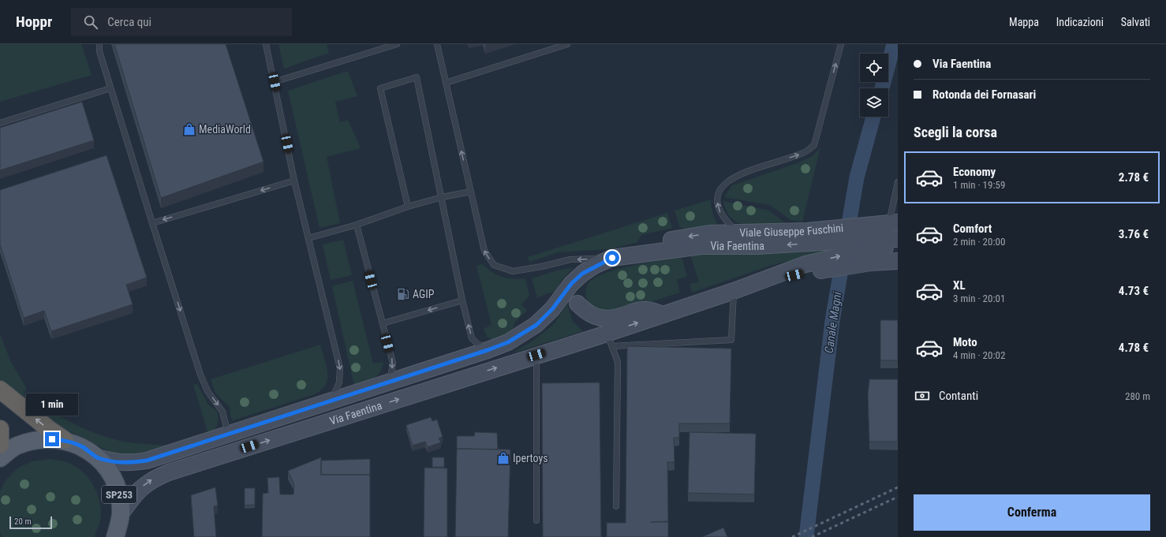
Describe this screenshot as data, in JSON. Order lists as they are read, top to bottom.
{
  "streets": {
    "main road": ["Viale Giuseppe Fuschini", "Via Faentina", "SP253"]
  },
  "crossings": [
    ["Viale Giuseppe Fuschini", "Via Faentina"],
    ["Via Faentina", "SP253"]
  ],
  "one_way": ["Viale Giuseppe Fuschini"],
  "water": ["Canale Magni"],
  "places": {
    "shop": ["MediaWorld", "Ipertoys"],
    "fuel station": ["AGIP"]
  },
  "scale_bar": "20 m",
  "page": {
    "header": "Hoppr",
    "search": "Cerca qui",
    "nav": ["Mappa", "Indicazioni", "Salvati"],
    "banner": ["Via Faentina", "Rotonda dei Fornasari"],
    "heading": "Scegli la corsa",
    "list": [
      {
        "name": "Economy",
        "note": "1 min · 19:59",
        "value": "2.78 €"
      },
      {
        "name": "Comfort",
        "note": "2 min · 20:00",
        "value": "3.76 €"
      },
      {
        "name": "XL",
        "note": "3 min · 20:01",
        "value": "4.73 €"
      },
      {
        "name": "Moto",
        "note": "4 min · 20:02",
        "value": "4.78 €"
      }
    ],
    "pay": ["Contanti", "280 m"],
    "bubble": "1 min",
    "buttons": "Conferma",
    "scale": "20 m"
  }
}
